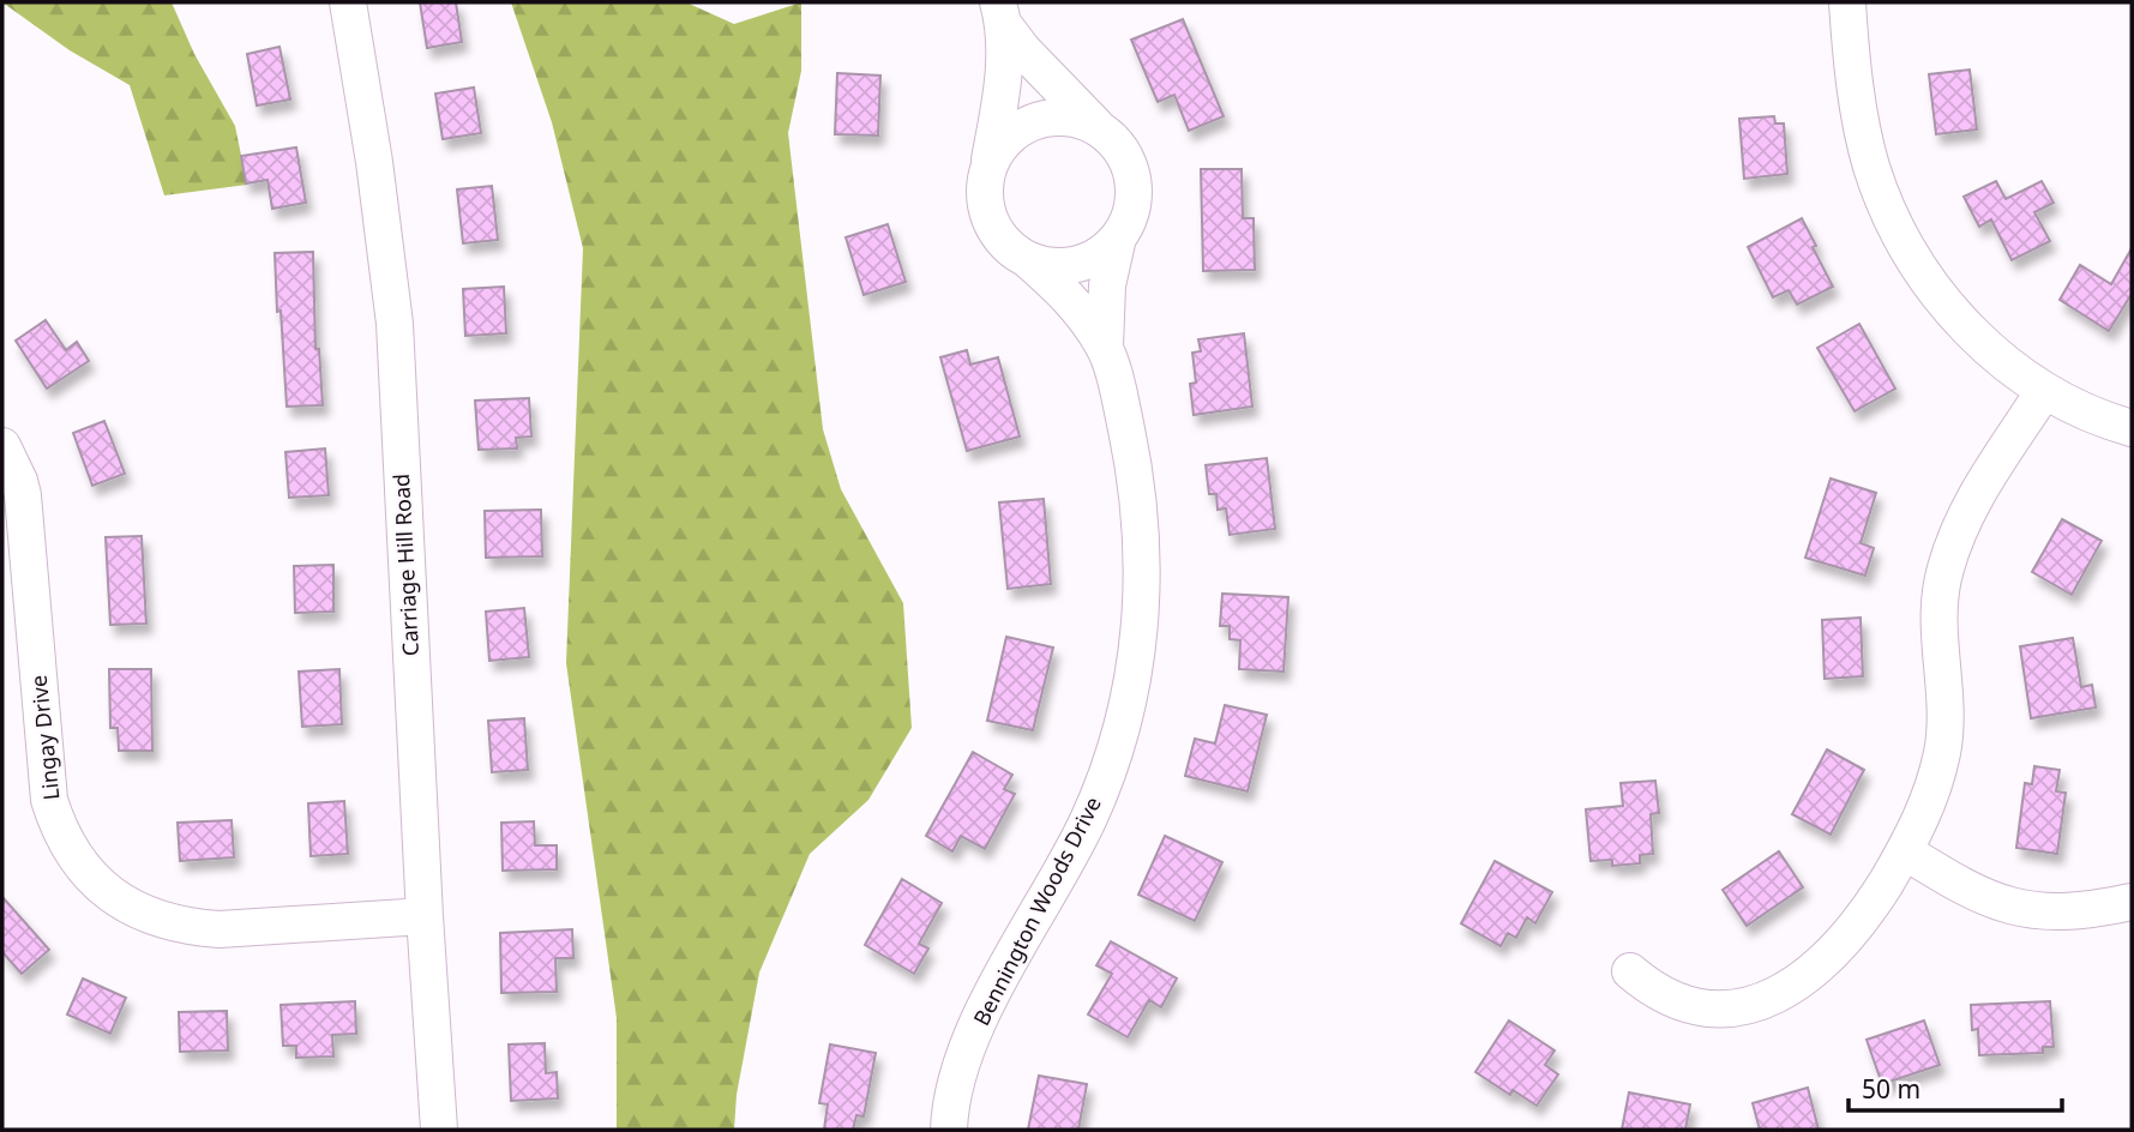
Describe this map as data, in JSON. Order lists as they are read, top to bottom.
{
  "streets": {
    "street": ["Carriage Hill Road", "Lingay Drive", "Bennington Woods Drive"]
  },
  "crossings": [
    ["Carriage Hill Road", "Lingay Drive"]
  ],
  "scale_bar": "50 m"
}
